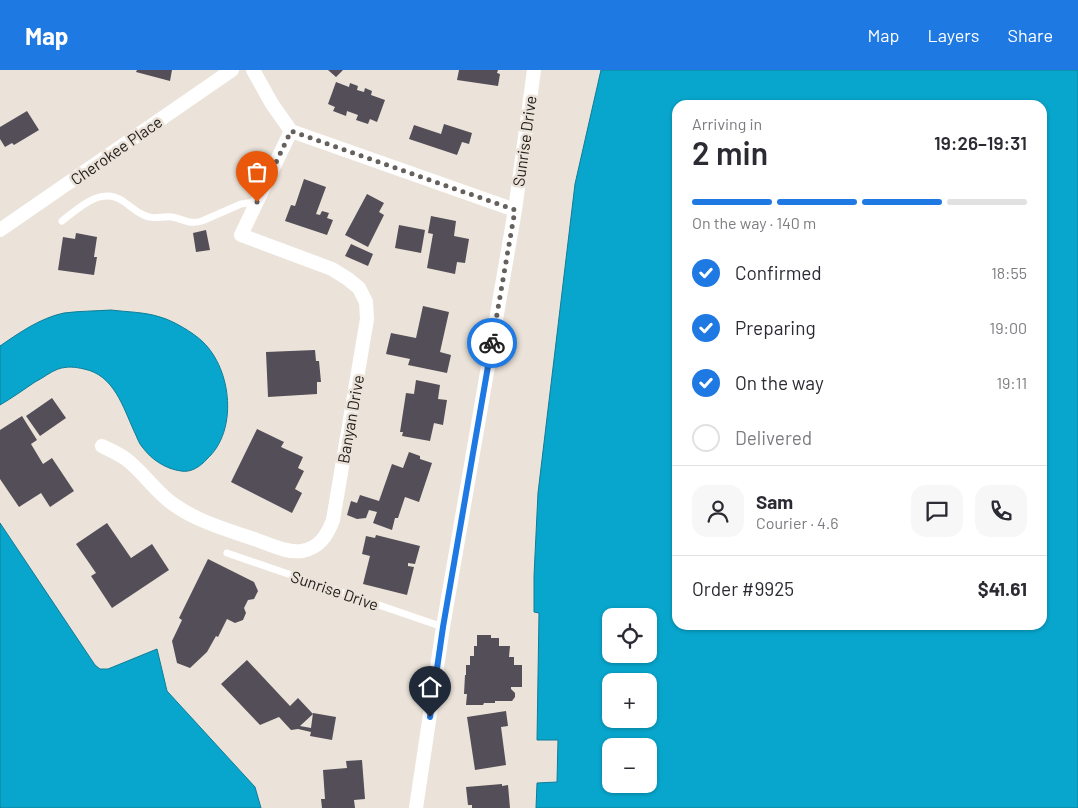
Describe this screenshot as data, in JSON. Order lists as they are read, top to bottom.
{
  "streets": {
    "street": ["Sunrise Drive", "Cherokee Place", "Banyan Drive"]
  },
  "page": {
    "header": "Map",
    "nav": ["Map", "Layers", "Share"],
    "heading": ["2 min", "Arriving in", "19:26–19:31"],
    "panel": [
      "Sam",
      "Courier · 4.6",
      "Order #9925",
      "$41.61"
    ],
    "bar": "On the way · 140 m",
    "list": [
      ["Confirmed", "18:55"],
      ["Preparing", "19:00"],
      ["On the way", "19:11"],
      "Delivered"
    ],
    "map_buttons": ["+", "−"]
  }
}
